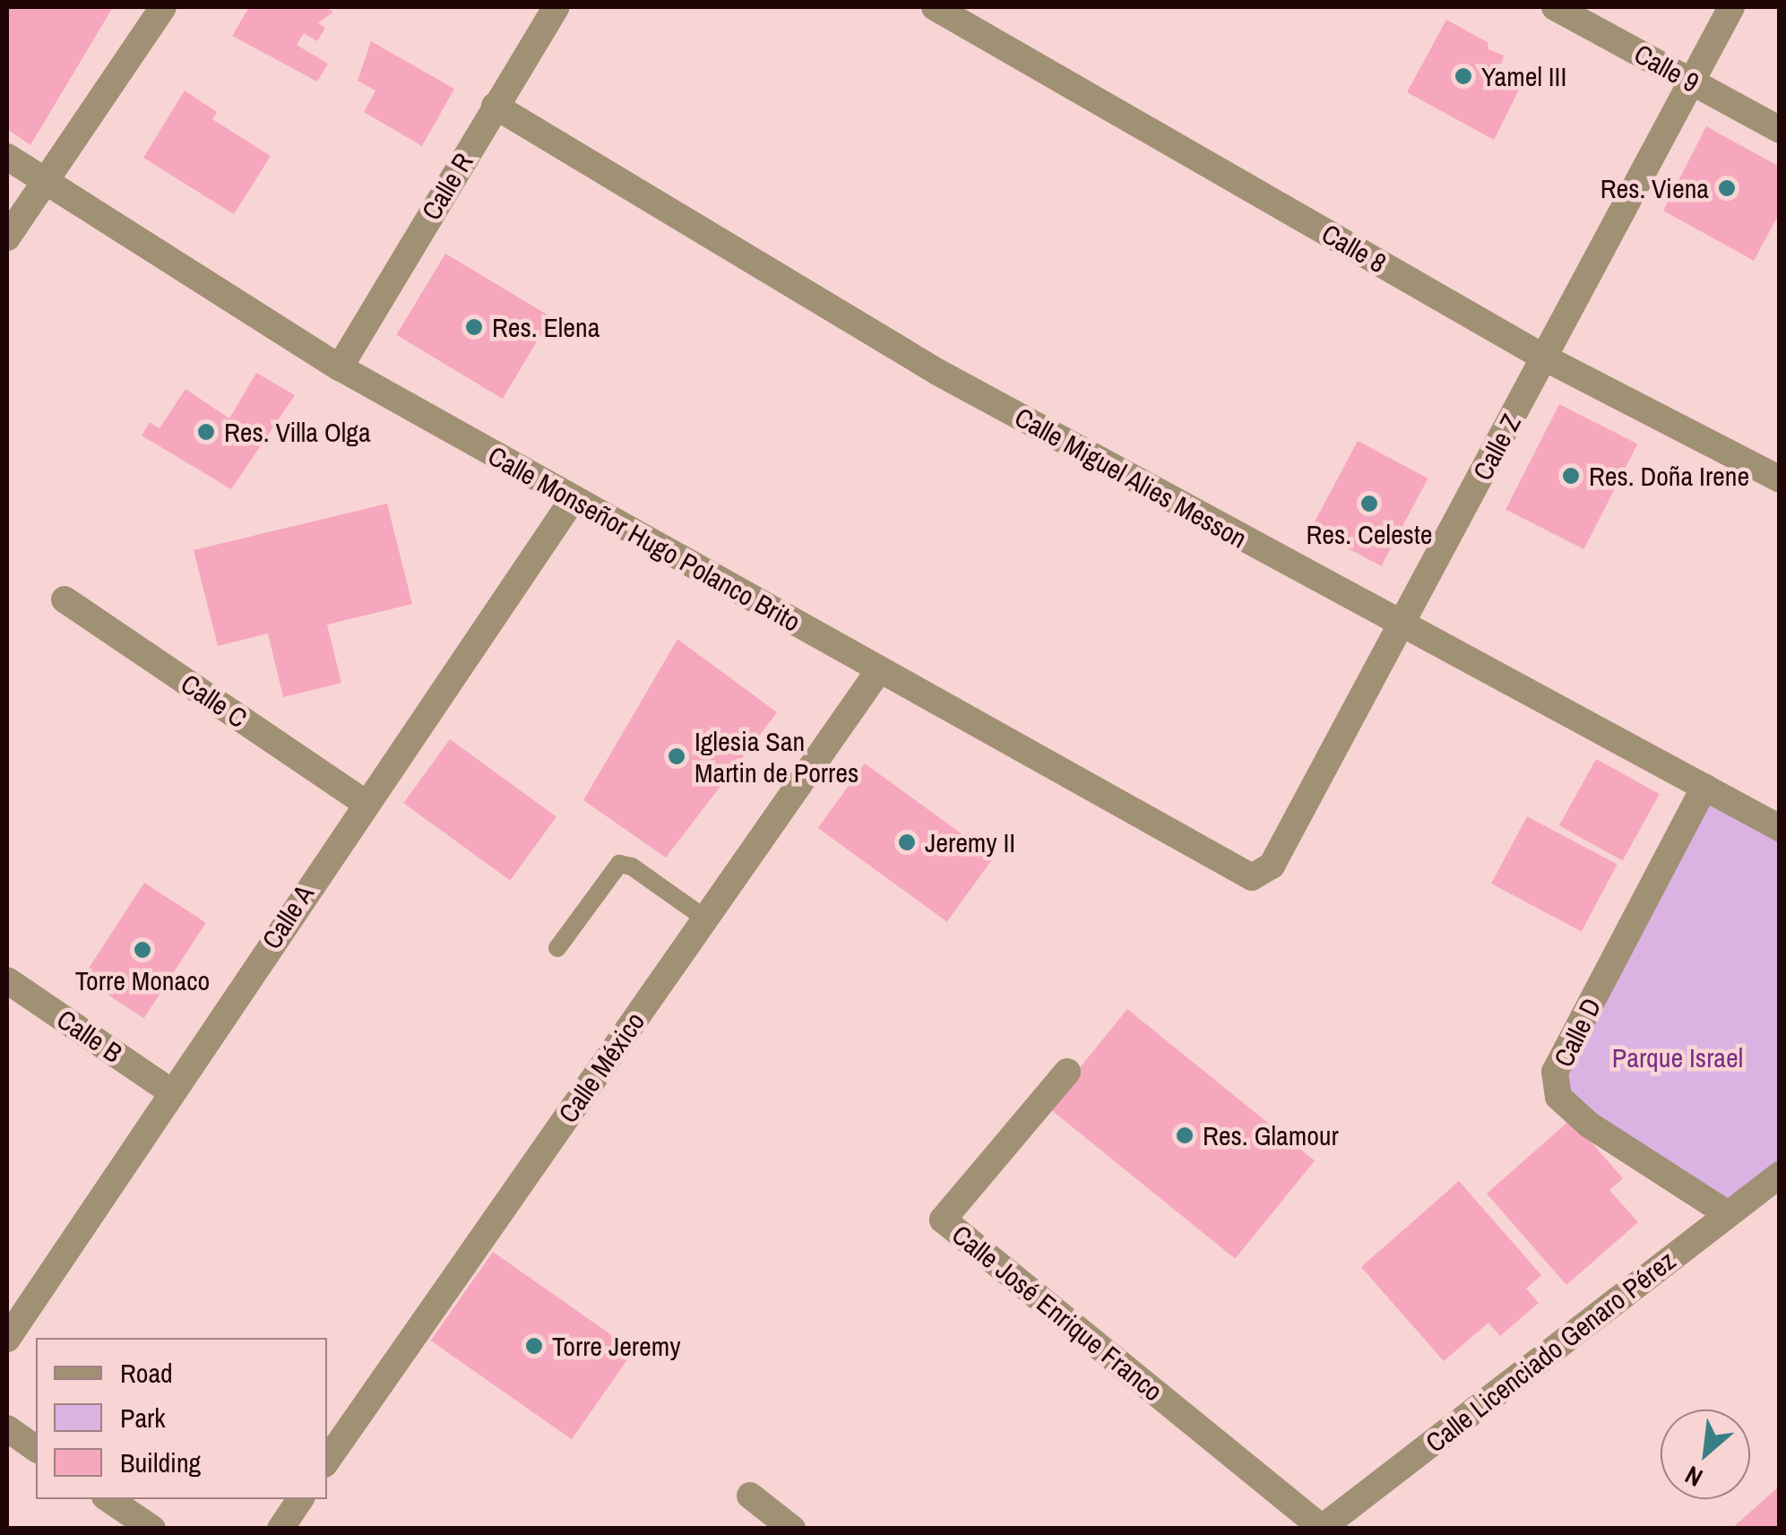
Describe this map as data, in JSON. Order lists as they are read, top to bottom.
{
  "streets": {
    "street": [
      "Calle 9",
      "Calle R",
      "Calle 8",
      "Calle Z",
      "Calle Miguel Alies Messon",
      "Calle Monseñor Hugo Polanco Brito",
      "Calle C",
      "Calle A",
      "Calle D",
      "Calle B",
      "Calle México",
      "Calle José Enrique Franco",
      "Calle Licenciado Genaro Pérez"
    ]
  },
  "crossings": [
    ["Calle 9", "Calle Z"],
    ["Calle R", "Calle Miguel Alies Messon"],
    ["Calle R", "Calle Monseñor Hugo Polanco Brito"],
    ["Calle 8", "Calle Z"],
    ["Calle Z", "Calle Miguel Alies Messon"],
    ["Calle Z", "Calle Monseñor Hugo Polanco Brito"],
    ["Calle Miguel Alies Messon", "Calle D"],
    ["Calle Monseñor Hugo Polanco Brito", "Calle A"],
    ["Calle Monseñor Hugo Polanco Brito", "Calle México"],
    ["Calle C", "Calle A"],
    ["Calle A", "Calle B"],
    ["Calle D", "Calle Licenciado Genaro Pérez"],
    ["Calle José Enrique Franco", "Calle Licenciado Genaro Pérez"]
  ],
  "parks": ["Parque Israel"],
  "places": [
    "Yamel III",
    "Res. Viena",
    "Res. Elena",
    "Res. Villa Olga",
    "Res. Doña Irene",
    "Res. Celeste",
    "Iglesia San Martin de Porres",
    "Jeremy II",
    "Torre Monaco",
    "Res. Glamour",
    "Torre Jeremy"
  ],
  "legend": ["Road", "Park", "Building"],
  "north": "bottom left"
}
